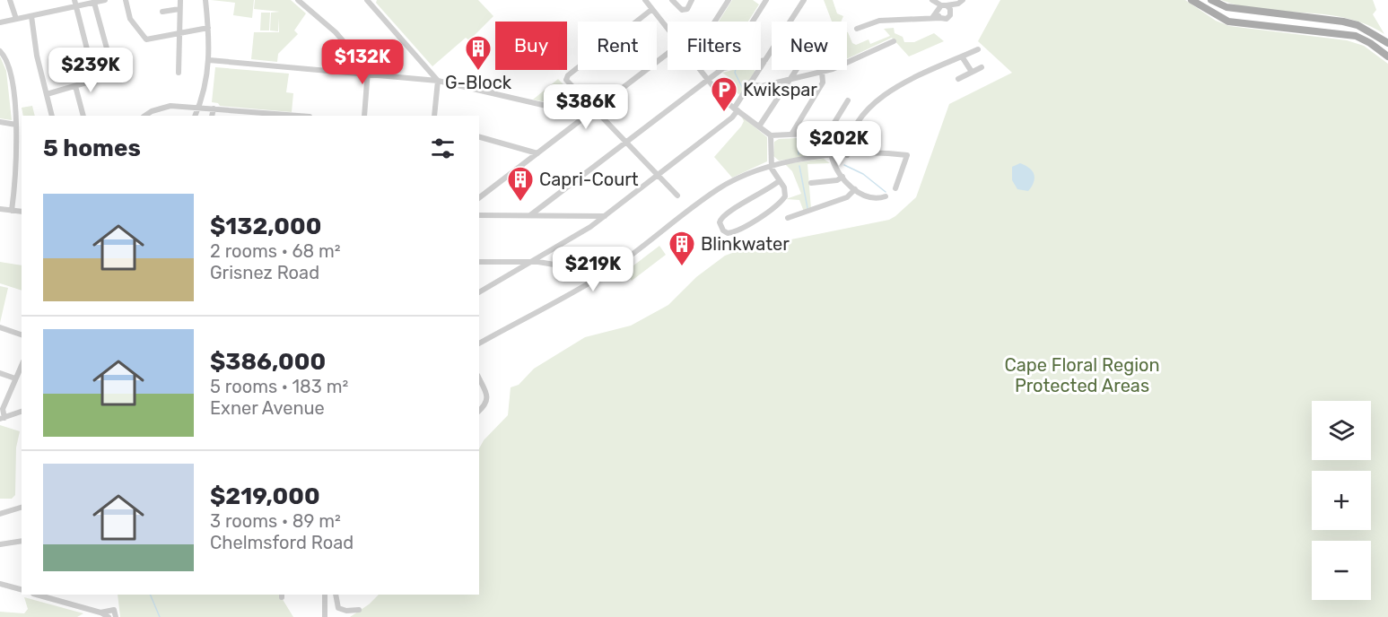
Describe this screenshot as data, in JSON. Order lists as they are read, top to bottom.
{
  "parks": ["Cape Floral Region Protected Areas"],
  "places": {
    "building": ["G-Block", "Capri-Court", "Blinkwater"],
    "parking": ["Kwikspar"]
  },
  "page": {
    "chip": [
      "Buy",
      "Rent",
      "Filters",
      "New"
    ],
    "price": [
      "$132K",
      "$239K",
      "$386K",
      "$202K",
      "$219K"
    ],
    "heading": "5 homes",
    "list": [
      {
        "name": "$132,000",
        "note": "2 rooms · 68 m² · Grisnez Road"
      },
      {
        "name": "$386,000",
        "note": "5 rooms · 183 m² · Exner Avenue"
      },
      {
        "name": "$219,000",
        "note": "3 rooms · 89 m² · Chelmsford Road"
      }
    ],
    "map_buttons": ["+", "−"]
  }
}
